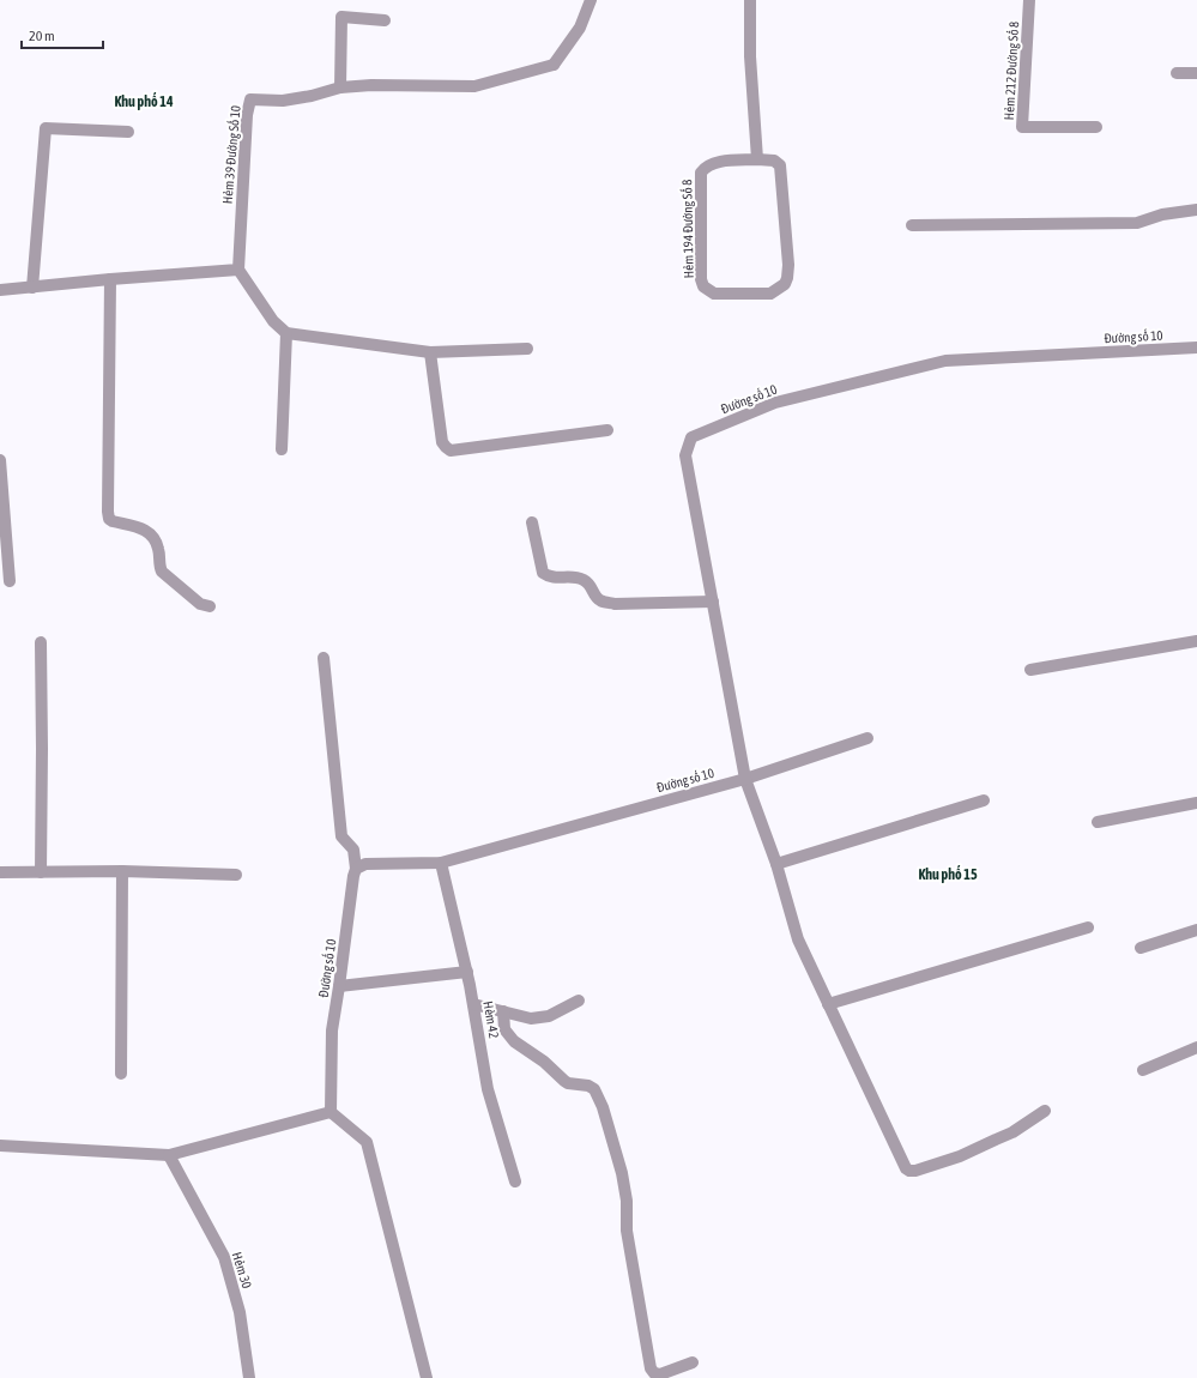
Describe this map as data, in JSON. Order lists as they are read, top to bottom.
{
  "streets": {
    "street": [
      "Hẻm 212 Đường Số 8",
      "Hẻm 39 Đường Số 10",
      "Hẻm 194 Đường Số 8",
      "Đường số 10",
      "Hèm 42",
      "Hẻm 30"
    ]
  },
  "crossings": [
    ["Đường số 10", "Hèm 42"]
  ],
  "districts": ["Khu phố 14", "Khu phố 15"],
  "scale_bar": "20 m"
}
